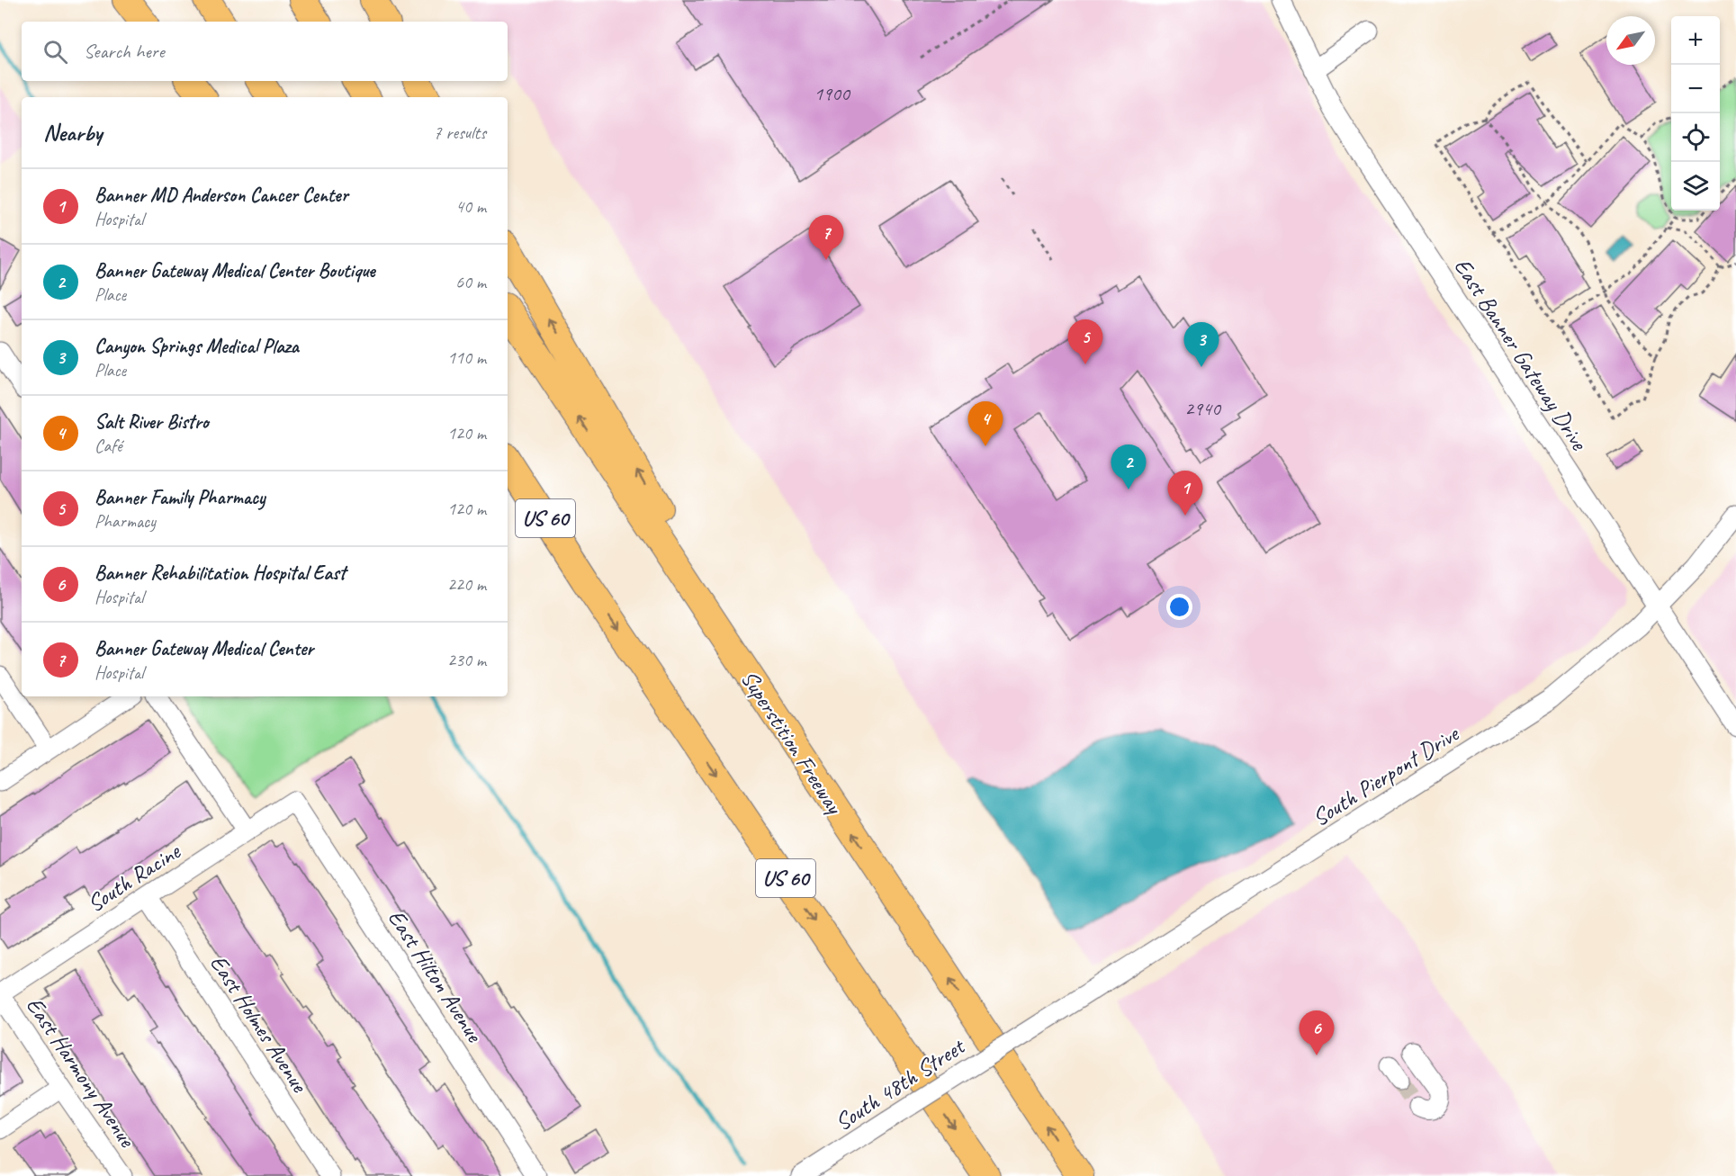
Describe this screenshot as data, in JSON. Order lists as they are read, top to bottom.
{
  "streets": {
    "highway": ["US 60", "Superstition Freeway"],
    "street": [
      "East Banner Gateway Drive",
      "South Pierpont Drive",
      "South Racine",
      "East Hilton Avenue",
      "East Holmes Avenue",
      "East Harmony Avenue",
      "South 48th Street"
    ]
  },
  "crossings": [
    ["East Banner Gateway Drive", "South Pierpont Drive"],
    ["South Pierpont Drive", "South 48th Street"],
    ["South Racine", "East Hilton Avenue"],
    ["South Racine", "East Holmes Avenue"],
    ["South Racine", "East Harmony Avenue"]
  ],
  "house_numbers": ["1900", "2940"],
  "north": "bottom left",
  "page": {
    "map_buttons": ["+", "−"],
    "search": "Search here",
    "heading": ["Nearby", "7 results"],
    "list": [
      {
        "mark": "1",
        "name": "Banner MD Anderson Cancer Center",
        "note": "Hospital",
        "value": "40 m"
      },
      {
        "mark": "2",
        "name": "Banner Gateway Medical Center Boutique",
        "note": "Place",
        "value": "60 m"
      },
      {
        "mark": "3",
        "name": "Canyon Springs Medical Plaza",
        "note": "Place",
        "value": "110 m"
      },
      {
        "mark": "4",
        "name": "Salt River Bistro",
        "note": "Café",
        "value": "120 m"
      },
      {
        "mark": "5",
        "name": "Banner Family Pharmacy",
        "note": "Pharmacy",
        "value": "120 m"
      },
      {
        "mark": "6",
        "name": "Banner Rehabilitation Hospital East",
        "note": "Hospital",
        "value": "220 m"
      },
      {
        "mark": "7",
        "name": "Banner Gateway Medical Center",
        "note": "Hospital",
        "value": "230 m"
      }
    ],
    "pins": [
      "7",
      "5",
      "3",
      "4",
      "2",
      "1",
      "6"
    ]
  }
}
